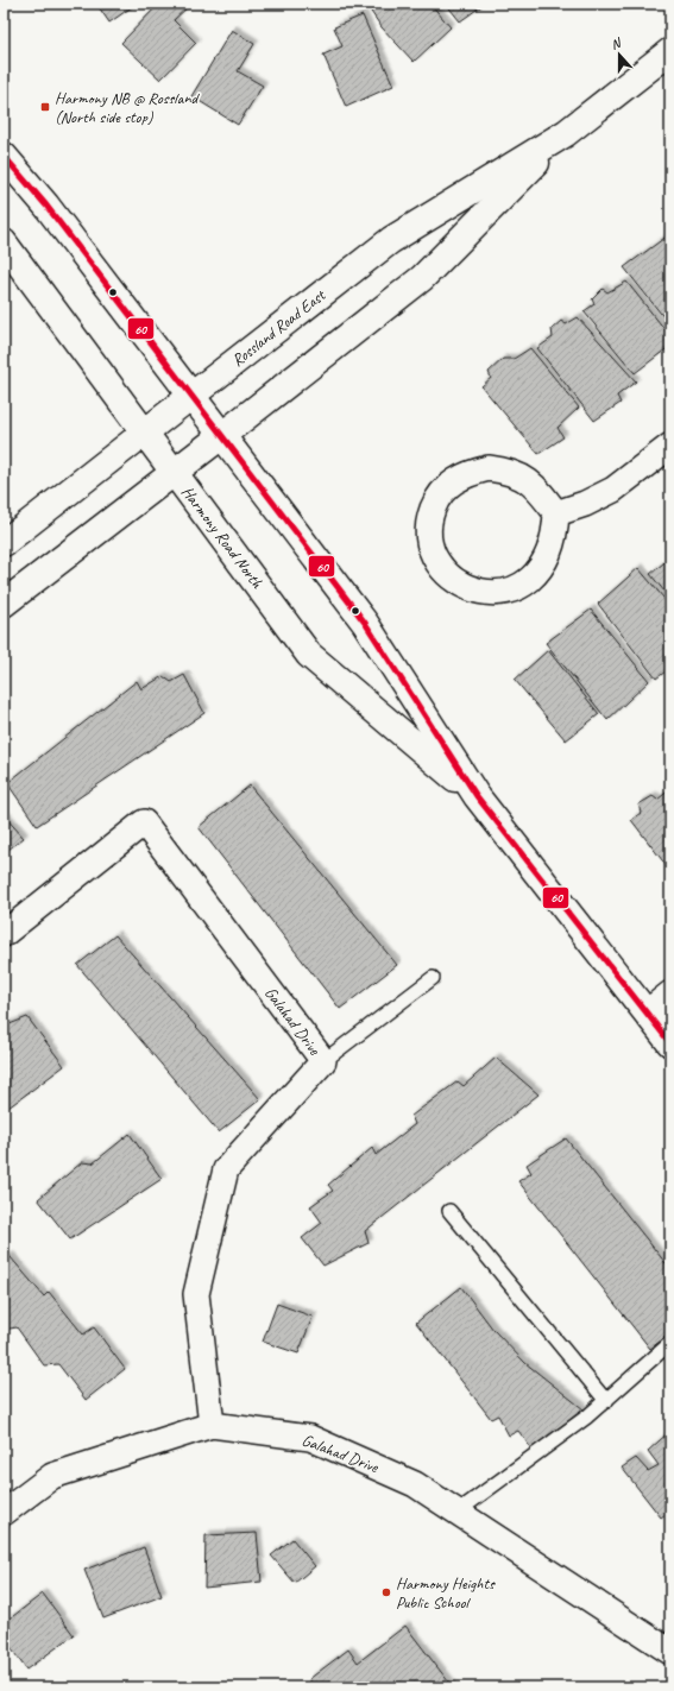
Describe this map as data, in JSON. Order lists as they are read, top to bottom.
{
  "streets": {
    "main road": ["Rossland Road East", "Harmony Road North"],
    "street": ["Galahad Drive"]
  },
  "crossings": [
    ["Rossland Road East", "Harmony Road North"]
  ],
  "places": {
    "transit": ["Harmony NB @ Rossland (North side stop)"],
    "other": ["Harmony Heights Public School"]
  },
  "lines": ["transit line 60"],
  "north": "top"
}
